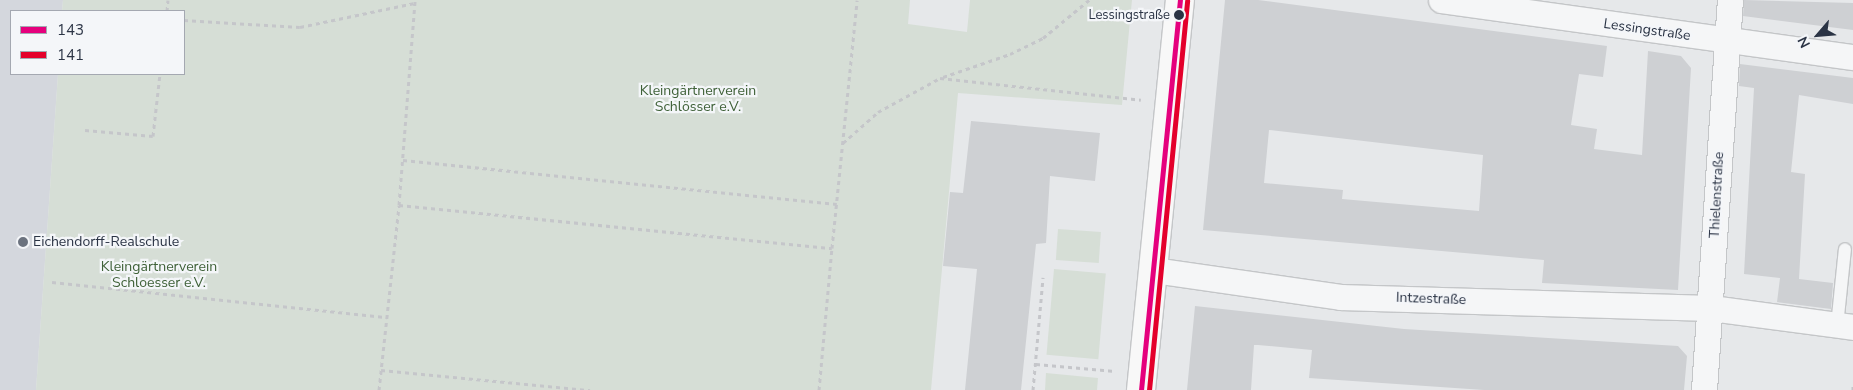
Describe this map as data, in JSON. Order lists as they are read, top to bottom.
{
  "streets": {
    "street": ["Lessingstraße", "Thielenstraße", "Intzestraße"]
  },
  "crossings": [
    ["Lessingstraße", "Thielenstraße"],
    ["Thielenstraße", "Intzestraße"]
  ],
  "parks": ["Kleingärtnerverein Schlösser e.V.", "Kleingärtnerverein Schloesser e.V."],
  "places": ["Lessingstraße", "Eichendorff-Realschule"],
  "lines": ["transit line 143", "transit line 141"],
  "legend": ["143", "141"],
  "north": "bottom left"
}
